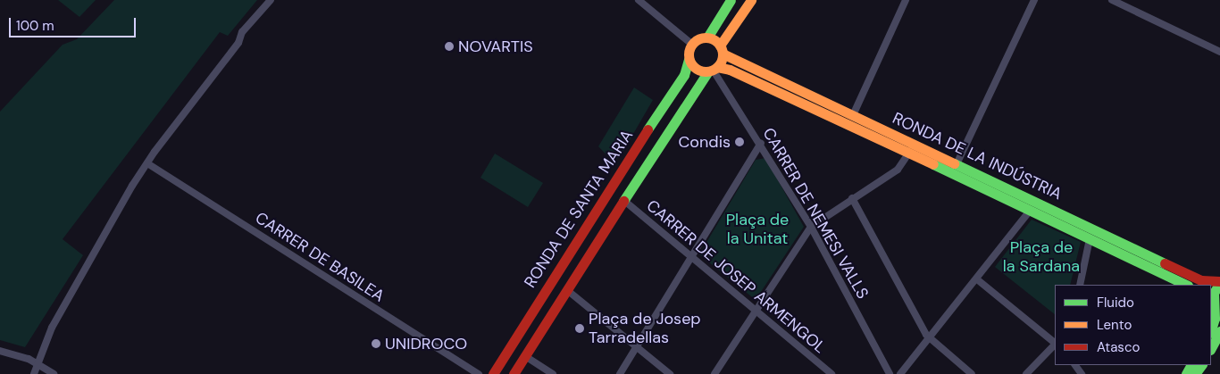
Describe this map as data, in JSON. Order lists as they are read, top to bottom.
{
  "streets": {
    "street": [
      "RONDA DE LA INDÚSTRIA",
      "RONDA DE SANTA MARIA",
      "CARRER DE NEMESI VALLS",
      "CARRER DE BASILEA",
      "CARRER DE JOSEP ARMENGOL"
    ]
  },
  "crossings": [
    ["RONDA DE LA INDÚSTRIA", "RONDA DE SANTA MARIA"],
    ["RONDA DE LA INDÚSTRIA", "CARRER DE NEMESI VALLS"],
    ["RONDA DE SANTA MARIA", "CARRER DE NEMESI VALLS"],
    ["RONDA DE SANTA MARIA", "CARRER DE JOSEP ARMENGOL"]
  ],
  "parks": ["Plaça de la Unitat", "Plaça de la Sardana"],
  "places": [
    "NOVARTIS",
    "Condis",
    "Plaça de Josep Tarradellas",
    "UNIDROCO"
  ],
  "legend": ["Fluido", "Lento", "Atasco"],
  "scale_bar": "100 m"
}
